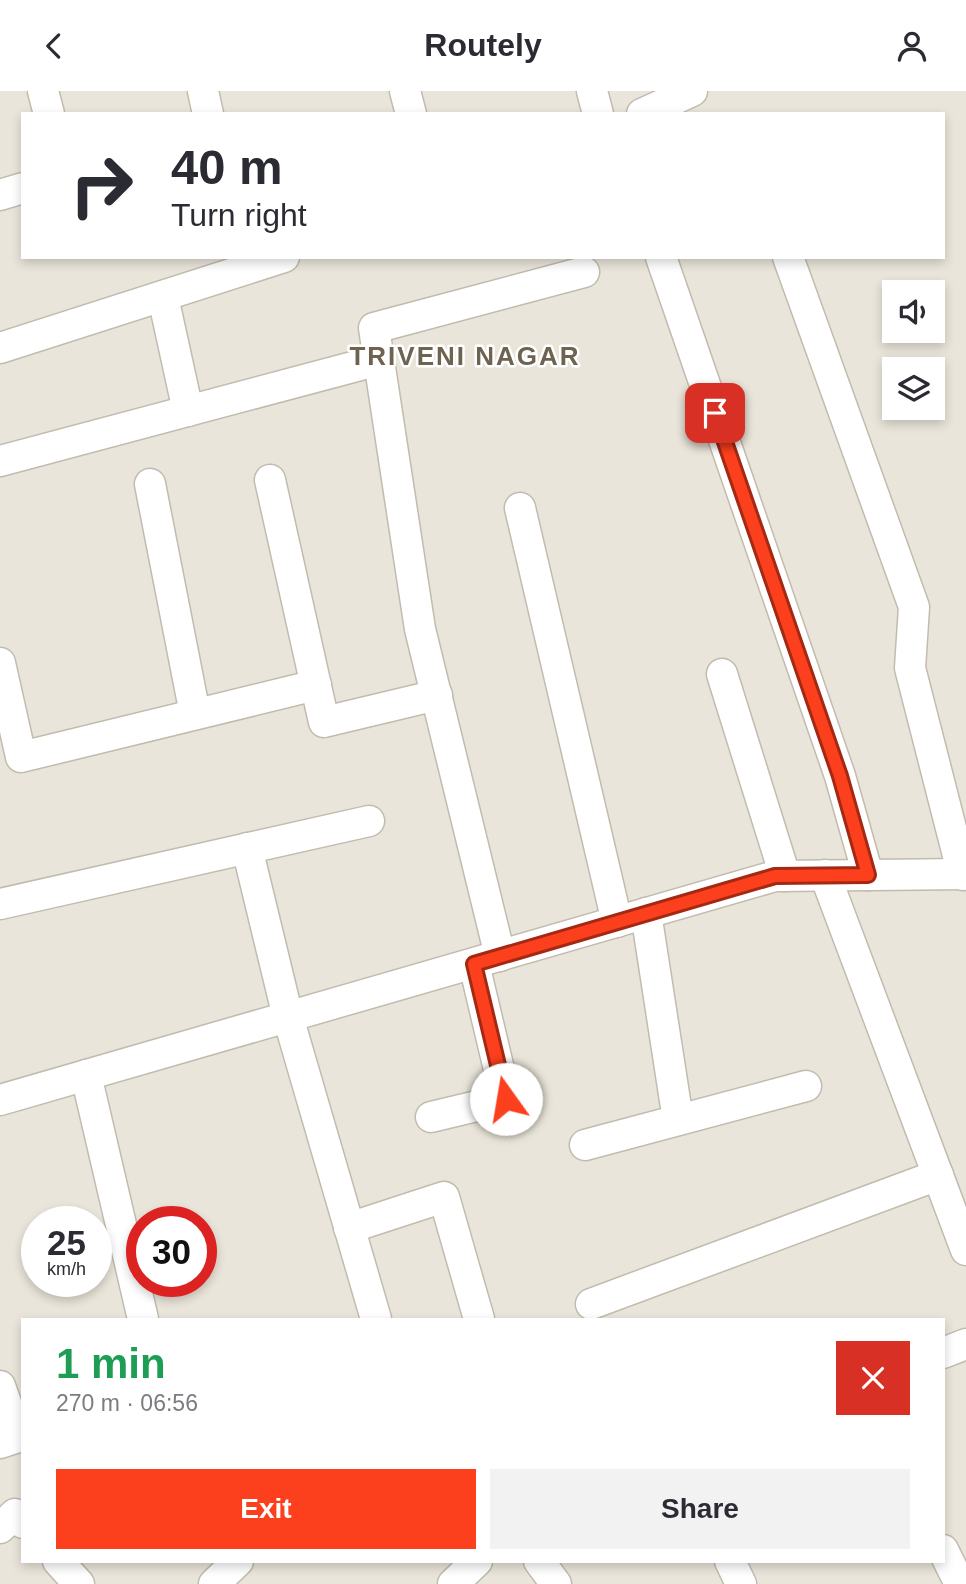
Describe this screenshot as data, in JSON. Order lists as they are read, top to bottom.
{
  "districts": ["TRIVENI NAGAR"],
  "page": {
    "header": "Routely",
    "turn": ["40 m", "Turn right"],
    "speed": "25 km/h",
    "limit": "30",
    "heading": ["1 min", "270 m · 06:56"],
    "buttons": ["Exit", "Share"]
  }
}
